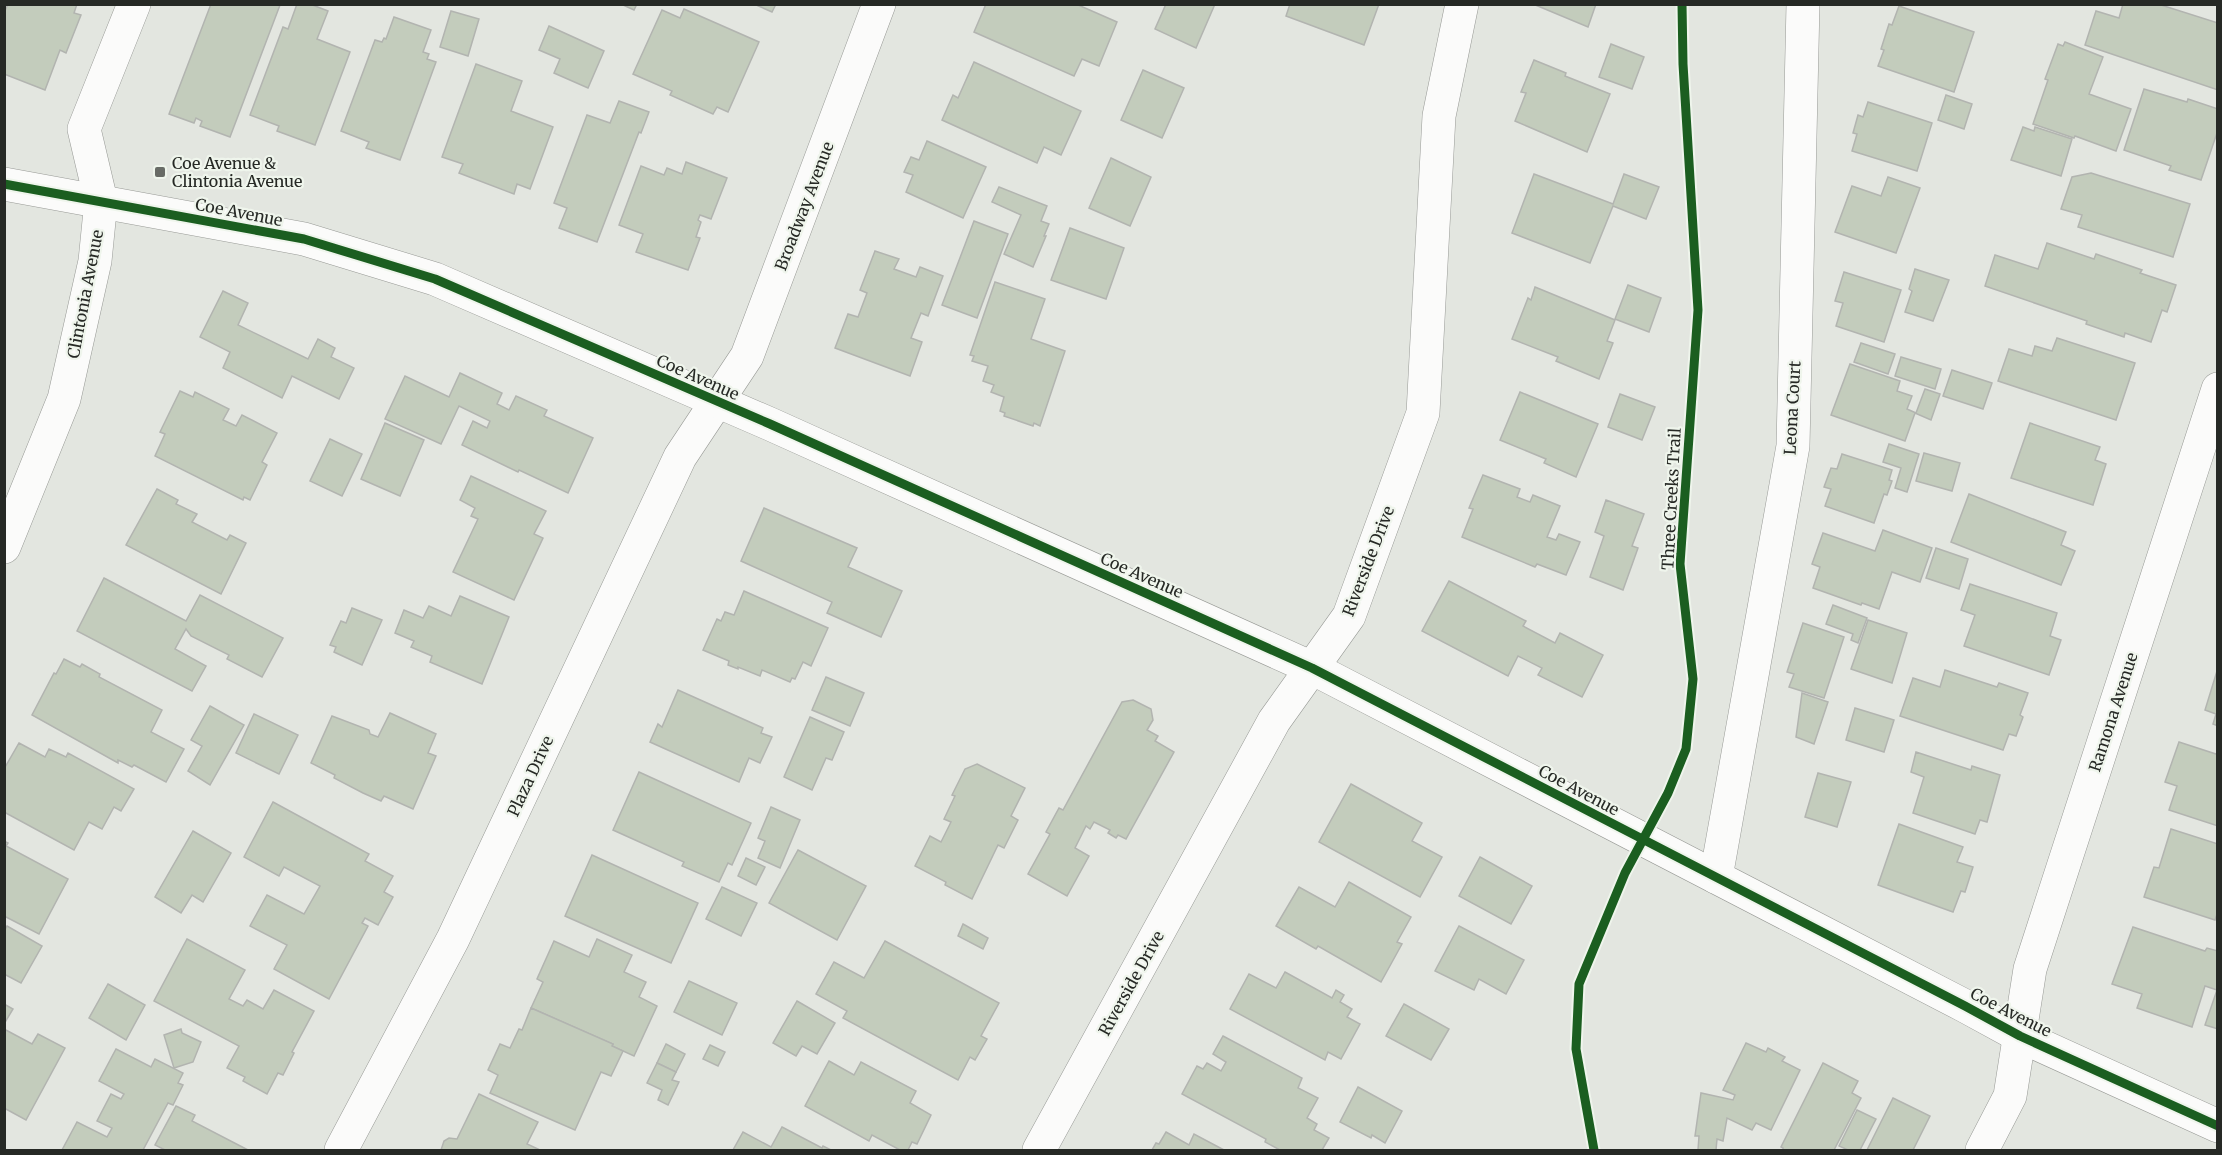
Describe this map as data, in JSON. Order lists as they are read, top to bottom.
{
  "streets": {
    "street": [
      "Broadway Avenue",
      "Coe Avenue",
      "Clintonia Avenue",
      "Leona Court",
      "Riverside Drive",
      "Ramona Avenue",
      "Plaza Drive"
    ],
    "cycle path": ["Three Creeks Trail"]
  },
  "crossings": [
    ["Broadway Avenue", "Coe Avenue"],
    ["Broadway Avenue", "Plaza Drive"],
    ["Coe Avenue", "Clintonia Avenue"],
    ["Coe Avenue", "Leona Court"],
    ["Coe Avenue", "Riverside Drive"],
    ["Coe Avenue", "Ramona Avenue"],
    ["Coe Avenue", "Plaza Drive"]
  ],
  "places": {
    "transit": ["Coe Avenue & Clintonia Avenue"]
  }
}
